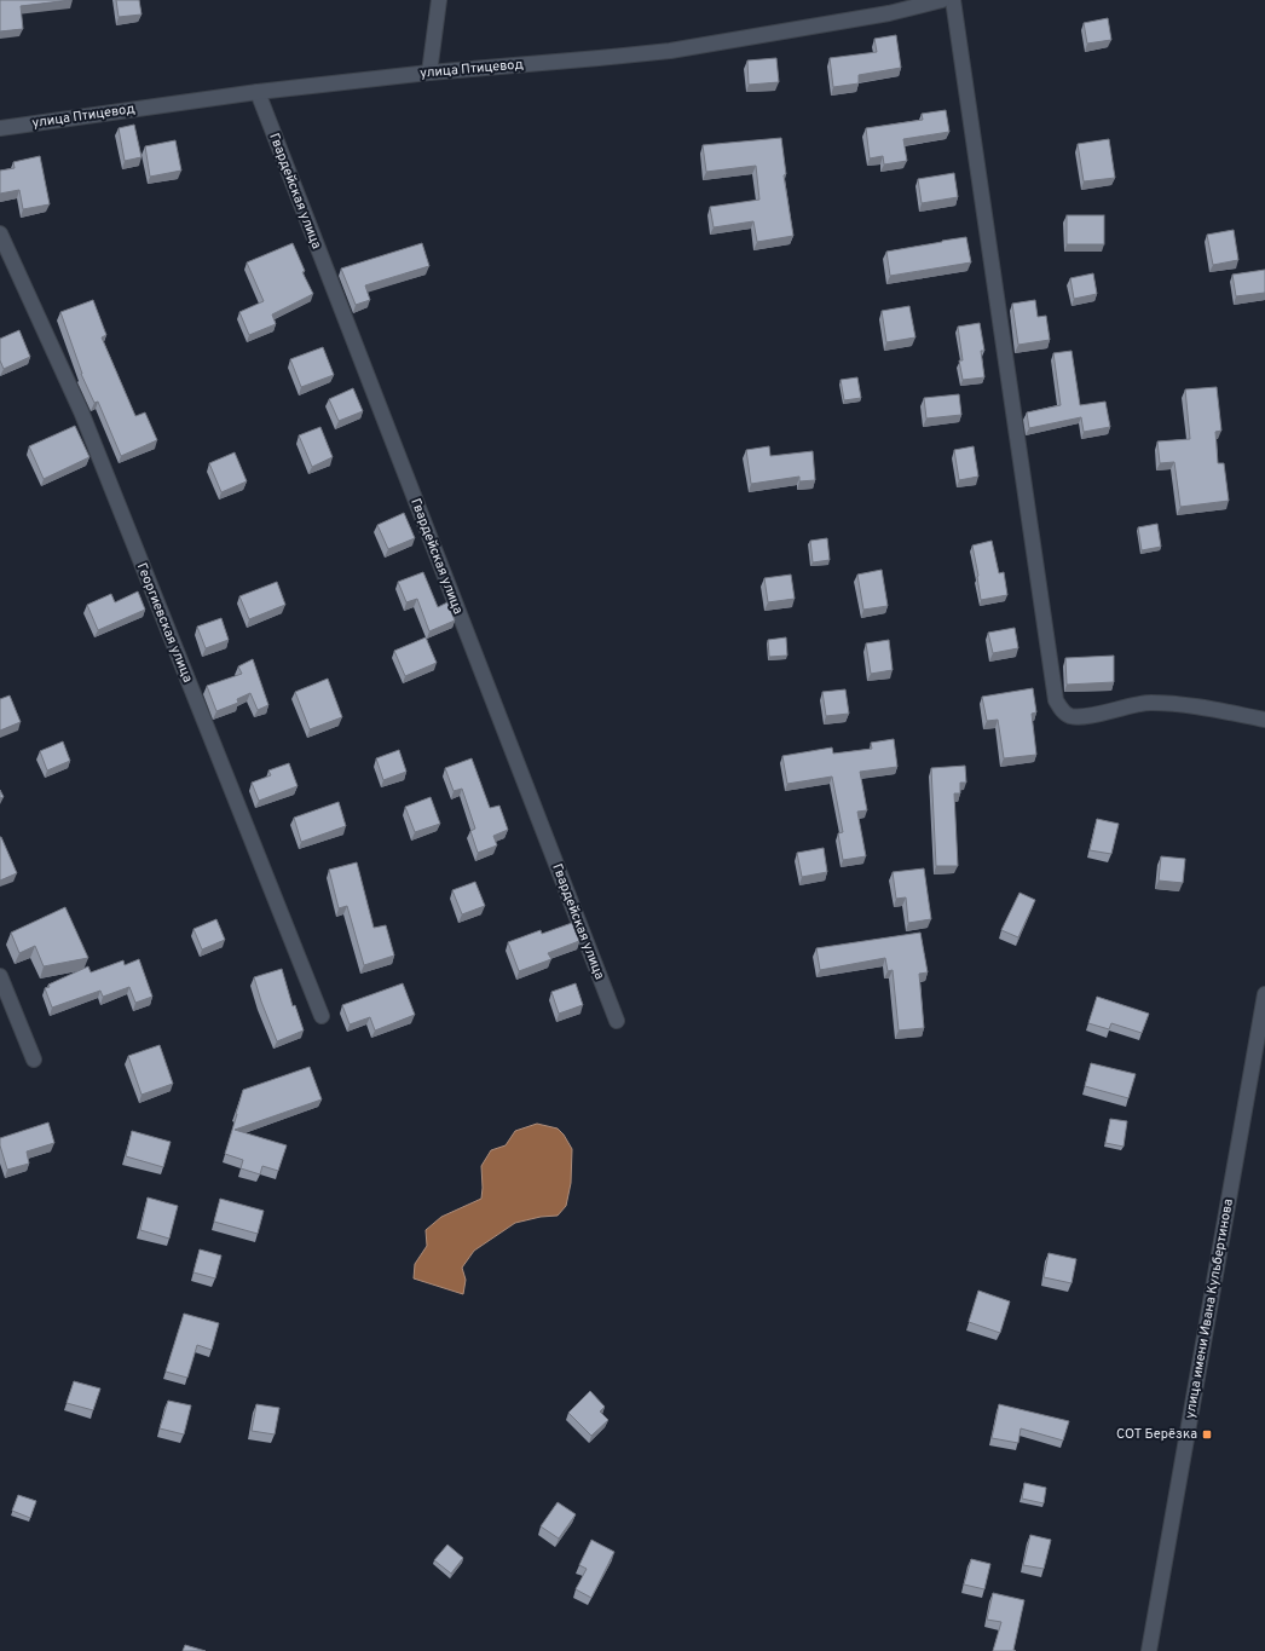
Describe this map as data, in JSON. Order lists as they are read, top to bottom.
{
  "streets": {
    "street": [
      "улица Птицевод",
      "Гвардейская улица",
      "Георгиевская улица",
      "улица имени Ивана Кульбертинова"
    ]
  },
  "crossings": [
    ["улица Птицевод", "Гвардейская улица"]
  ],
  "places": {
    "transit": ["СОТ Берёзка"]
  }
}
